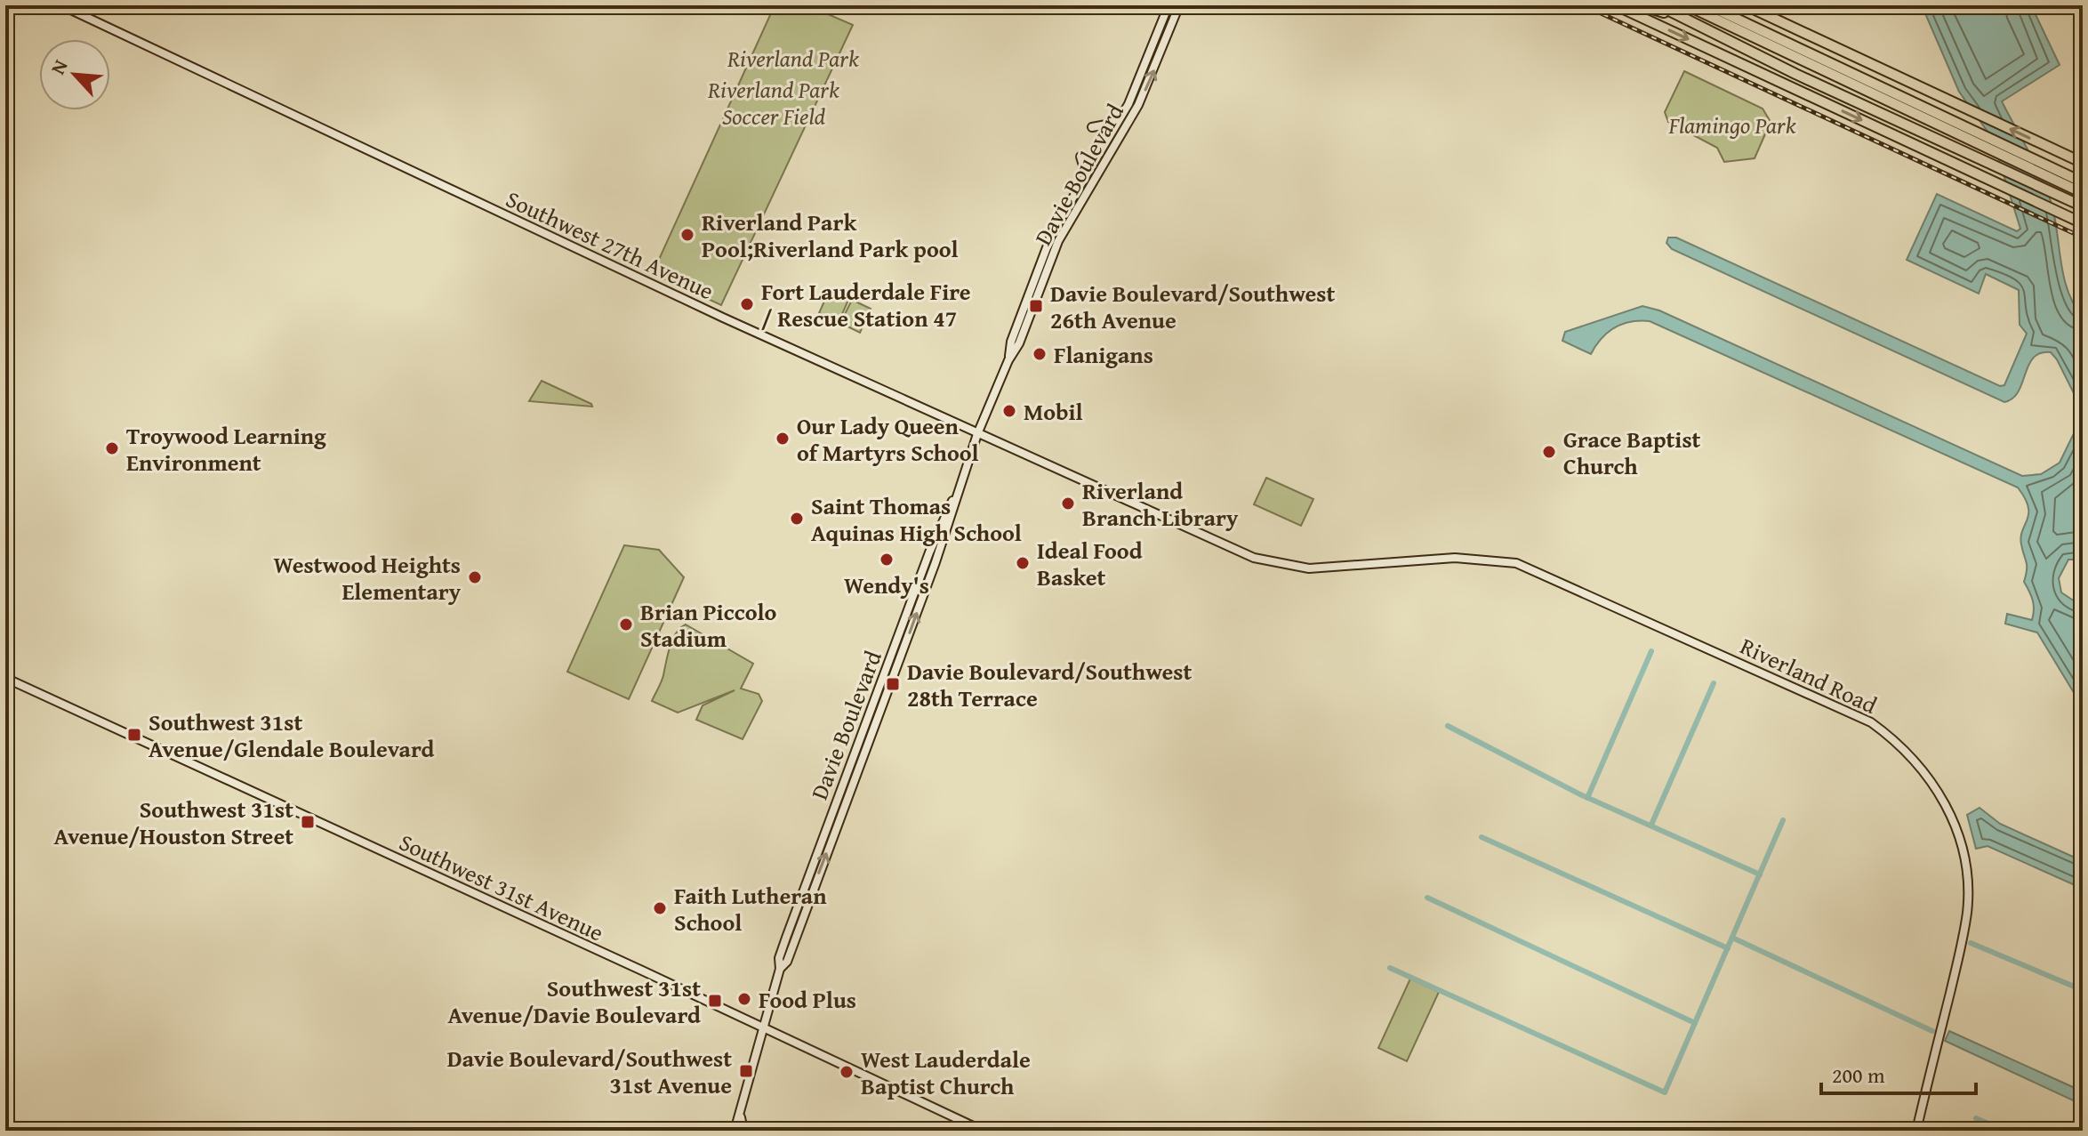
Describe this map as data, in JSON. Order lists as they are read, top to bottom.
{
  "streets": {
    "main road": [
      "Davie Boulevard",
      "Southwest 27th Avenue",
      "Riverland Road",
      "Southwest 31st Avenue"
    ]
  },
  "crossings": [
    ["Davie Boulevard", "Southwest 27th Avenue"],
    ["Davie Boulevard", "Southwest 31st Avenue"],
    ["Southwest 27th Avenue", "Riverland Road"]
  ],
  "parks": ["Riverland Park", "Riverland Park Soccer Field", "Flamingo Park"],
  "places": {
    "other": [
      "Riverland Park Pool;Riverland Park pool",
      "Fort Lauderdale Fire / Rescue Station 47",
      "Flanigans",
      "Mobil",
      "Our Lady Queen of Martyrs School",
      "Troywood Learning Environment",
      "Grace Baptist Church",
      "Riverland Branch Library",
      "Saint Thomas Aquinas High School",
      "Wendy's",
      "Ideal Food Basket",
      "Westwood Heights Elementary",
      "Brian Piccolo Stadium",
      "Faith Lutheran School",
      "Food Plus",
      "West Lauderdale Baptist Church"
    ],
    "transit": [
      "Davie Boulevard/Southwest 26th Avenue",
      "Davie Boulevard/Southwest 28th Terrace",
      "Southwest 31st Avenue/Glendale Boulevard",
      "Southwest 31st Avenue/Houston Street",
      "Southwest 31st Avenue/Davie Boulevard",
      "Davie Boulevard/Southwest 31st Avenue"
    ]
  },
  "scale_bar": "200 m",
  "north": "top left"
}
